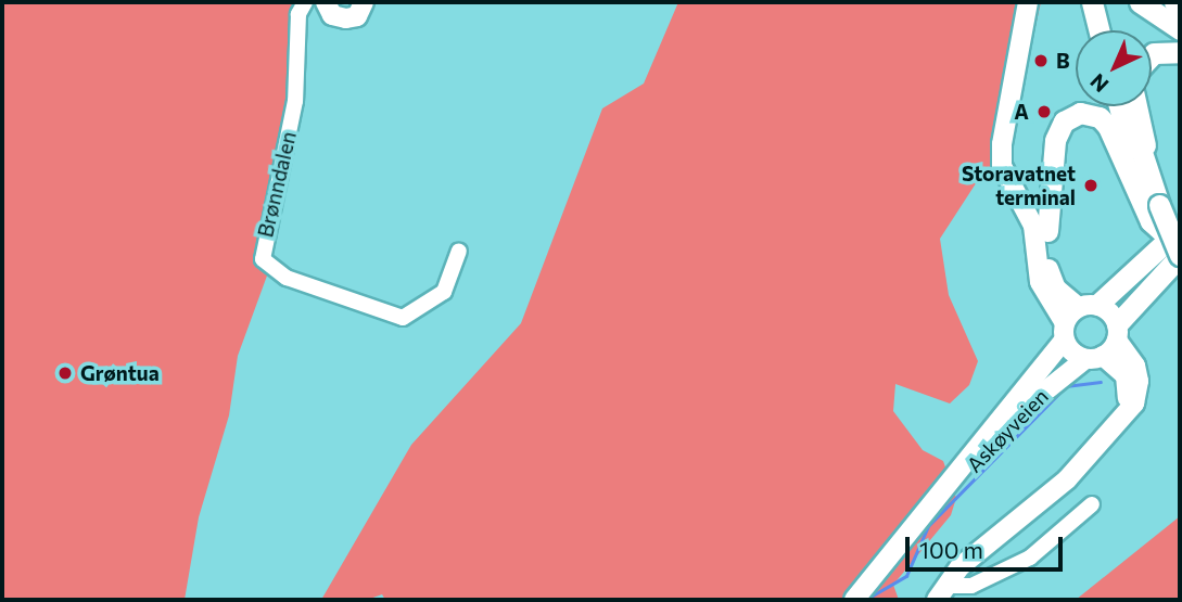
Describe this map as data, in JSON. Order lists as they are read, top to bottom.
{
  "streets": {
    "main road": ["Askøyveien"],
    "street": ["Brønndalen"]
  },
  "places": [
    "B",
    "A",
    "Storavatnet terminal",
    "Grøntua"
  ],
  "scale_bar": "100 m",
  "north": "bottom left"
}
